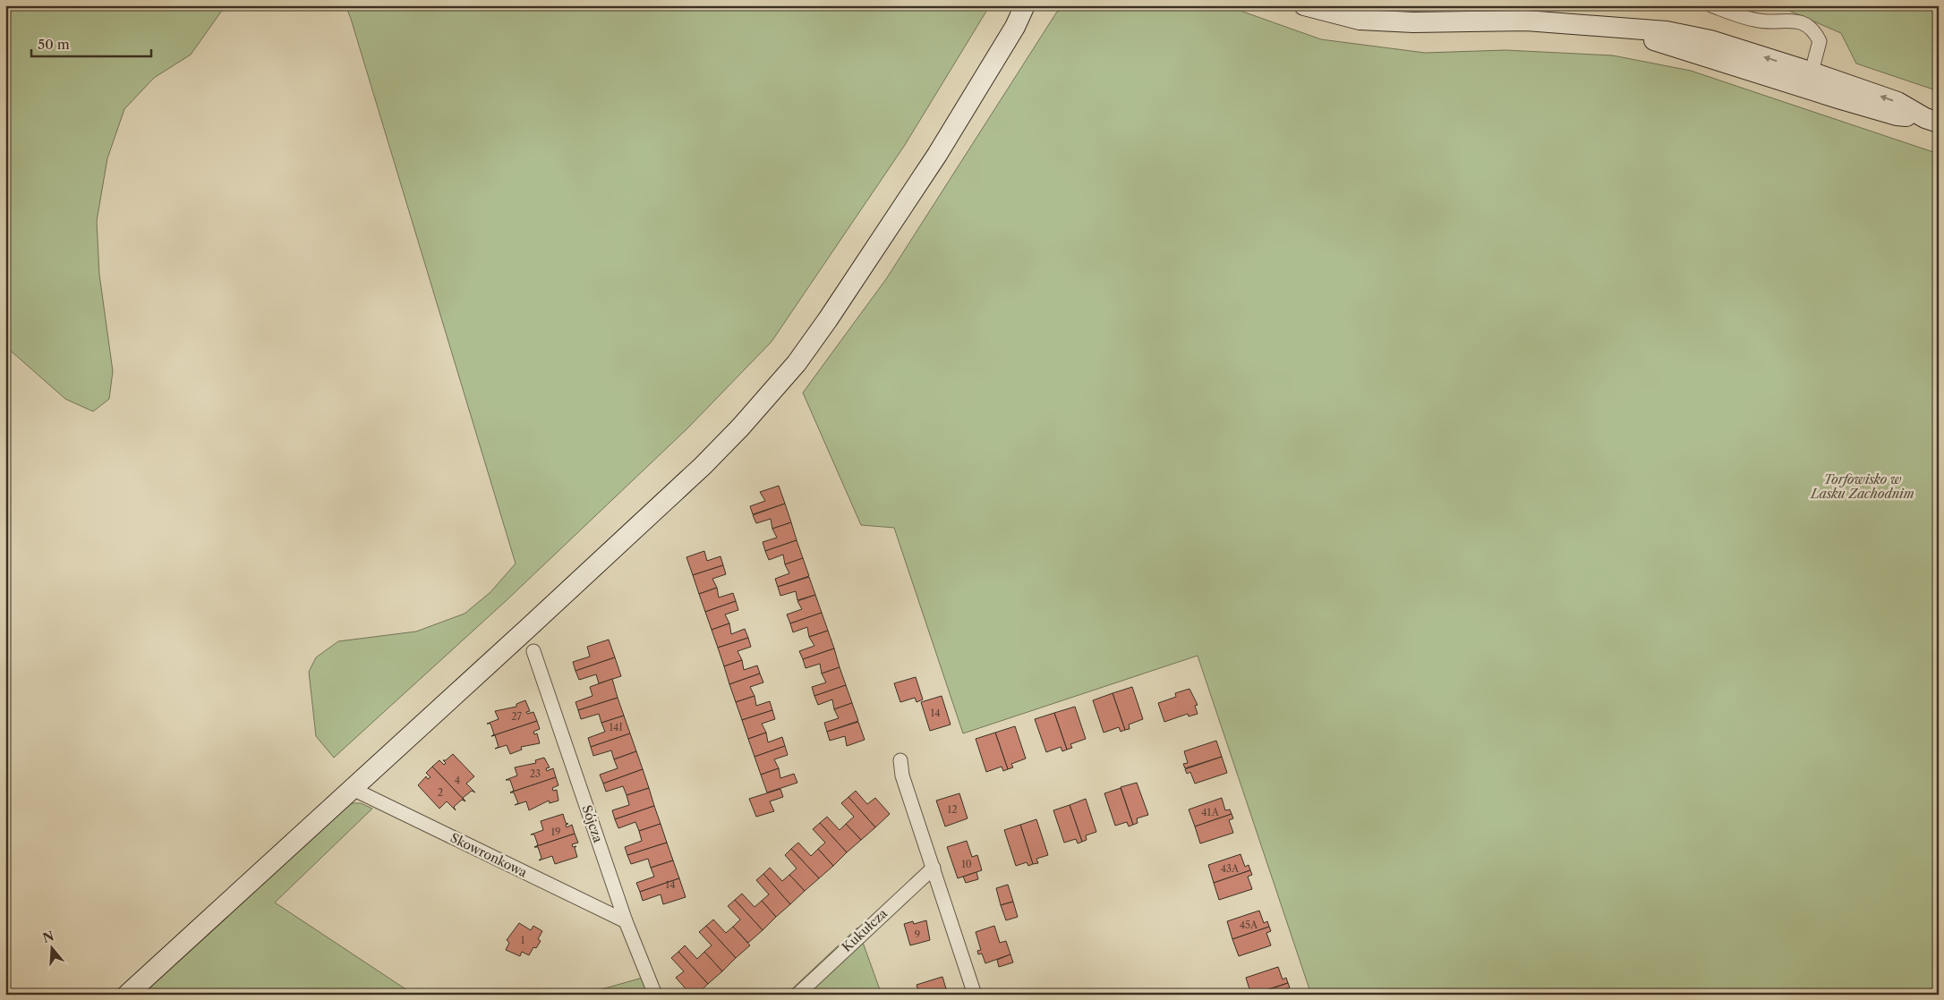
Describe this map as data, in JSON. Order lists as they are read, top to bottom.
{
  "streets": {
    "street": ["Sójcza", "Skowronkowa", "Kukułcza"]
  },
  "crossings": [
    ["Sójcza", "Skowronkowa"]
  ],
  "parks": ["Torfowisko w Lasku Zachodnim"],
  "house_numbers": [
    "14",
    "27",
    "14I",
    "23",
    "4",
    "2",
    "12",
    "41A",
    "19",
    "10",
    "43A",
    "14",
    "45A",
    "9",
    "1"
  ],
  "scale_bar": "50 m",
  "north": "top"
}
